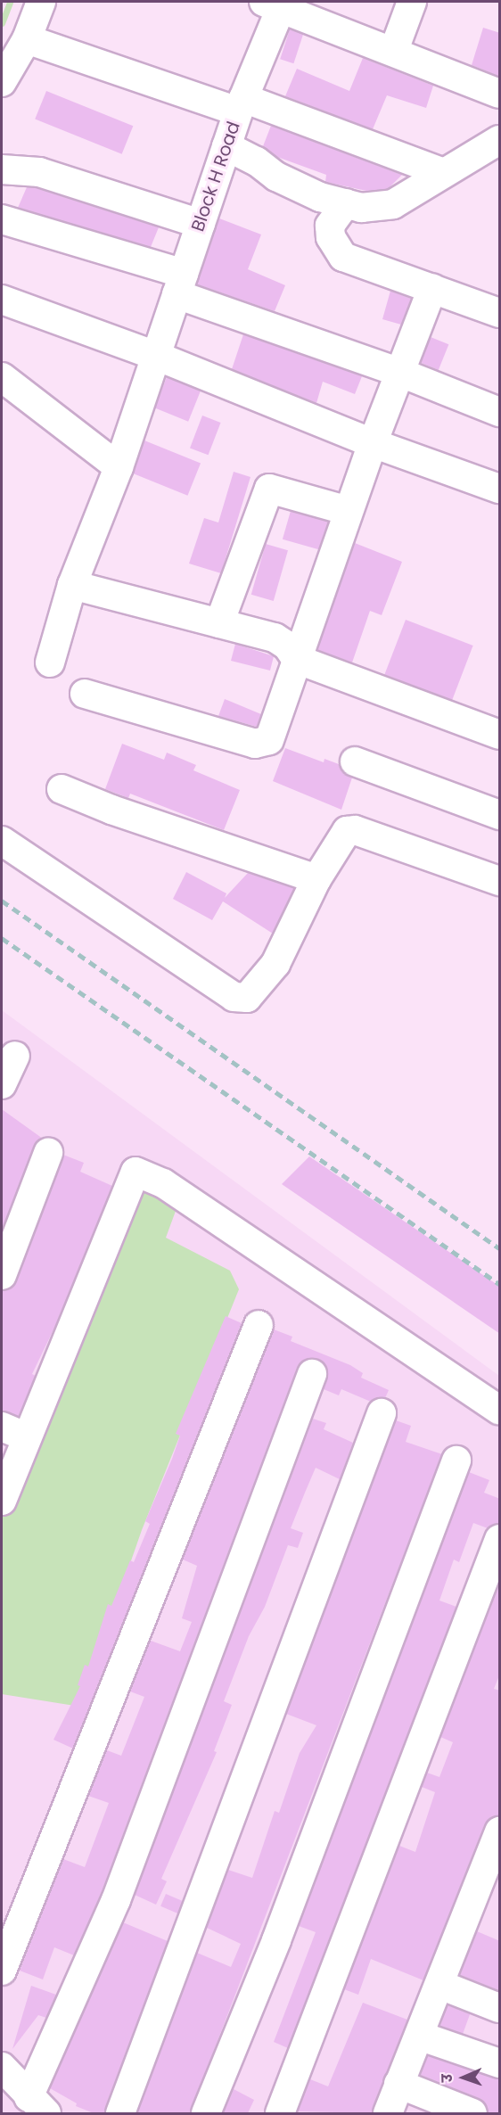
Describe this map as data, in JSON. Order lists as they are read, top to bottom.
{
  "streets": {
    "street": ["Block H Road"]
  },
  "north": "left"
}
